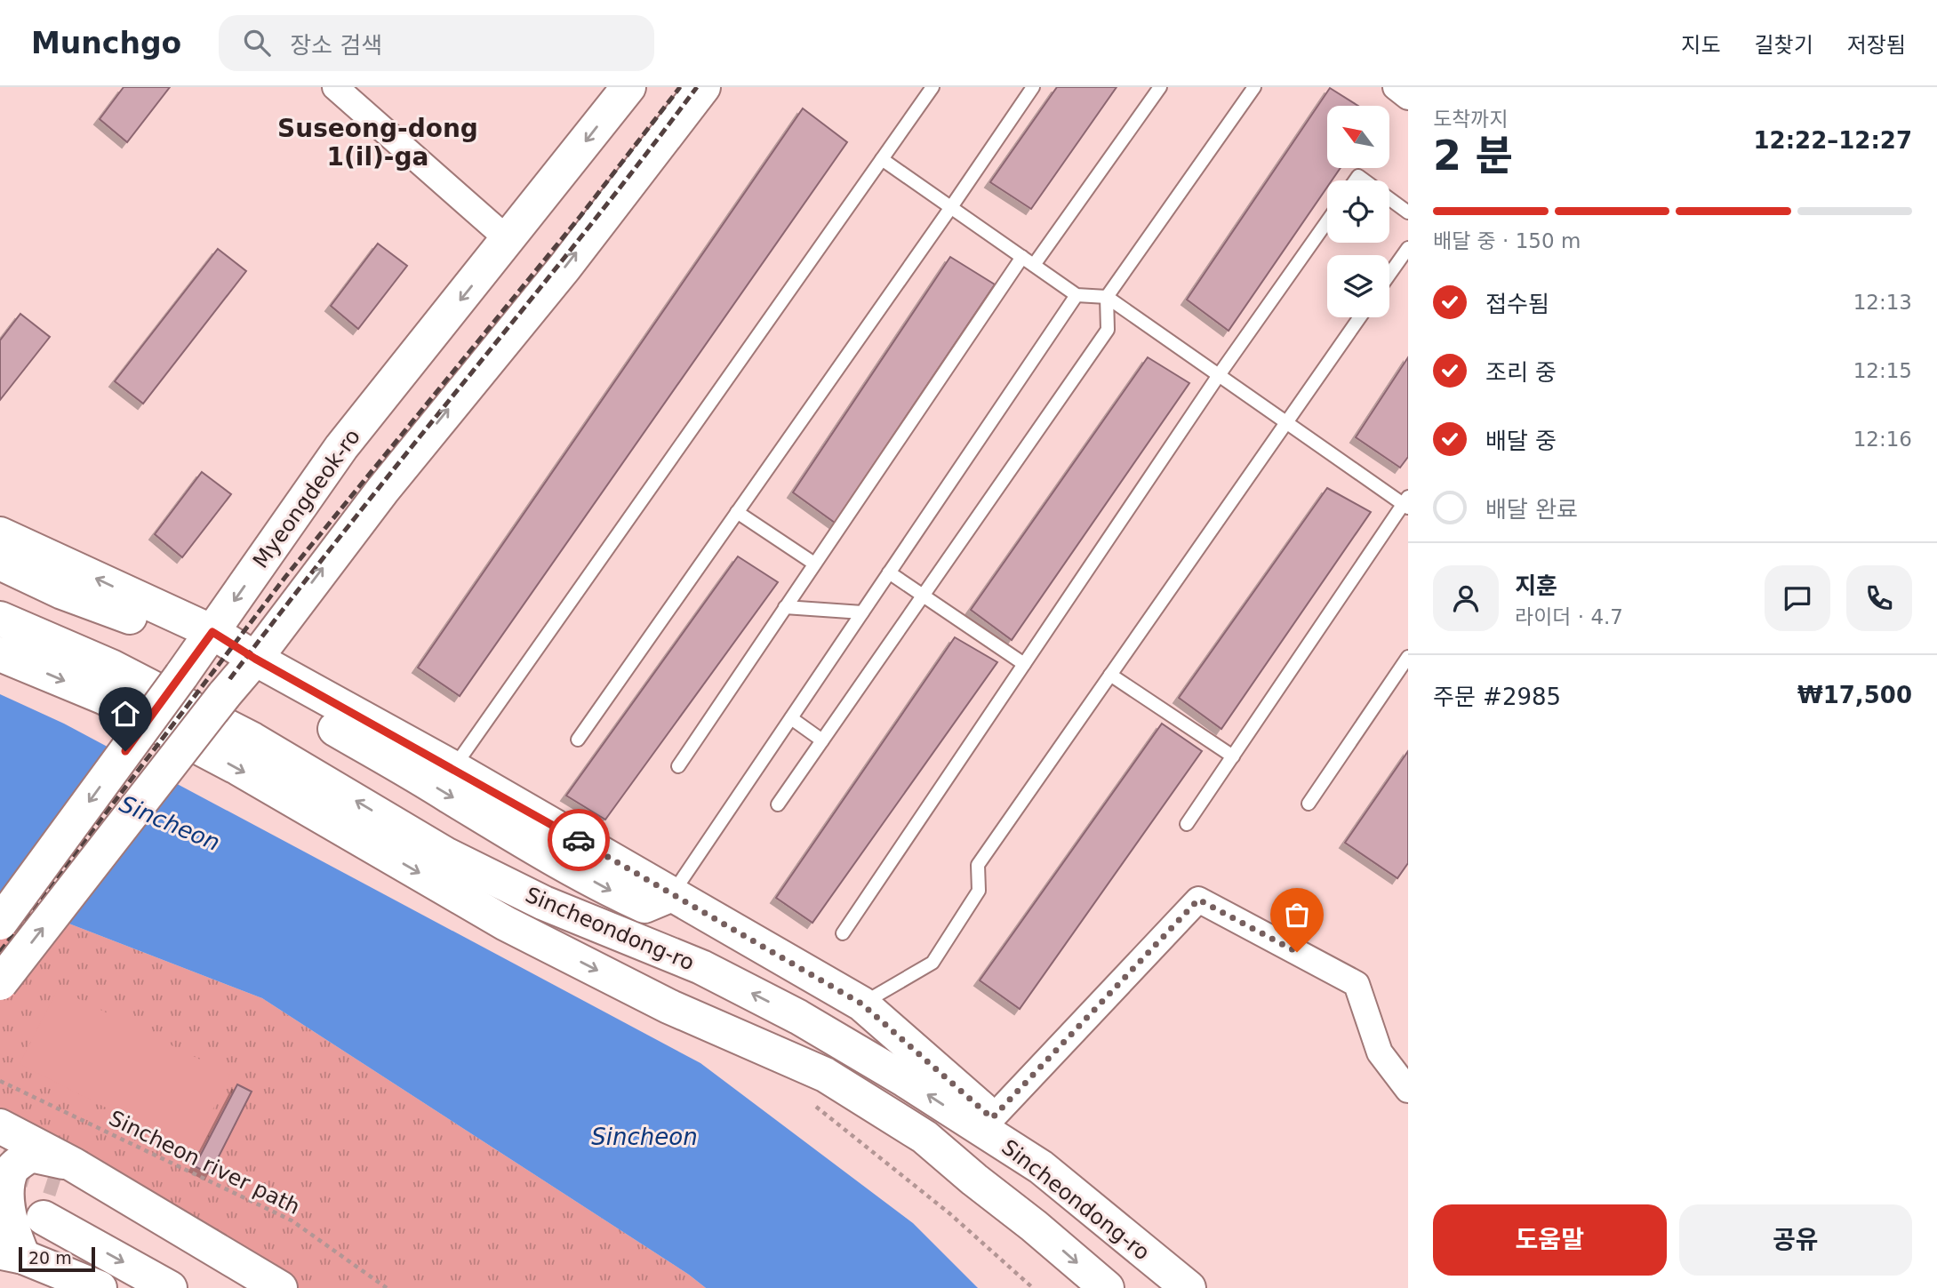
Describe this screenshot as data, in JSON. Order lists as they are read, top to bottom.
{
  "streets": {
    "main road": ["Myeongdeok-ro", "Sincheondong-ro"],
    "path": ["Sincheon river path"]
  },
  "districts": ["Suseong-dong 1(il)-ga"],
  "water": ["Sincheon"],
  "scale_bar": "20 m",
  "north": "top left",
  "page": {
    "header": "Munchgo",
    "search": "장소 검색",
    "nav": ["지도", "길찾기", "저장됨"],
    "heading": ["2 분", "도착까지", "12:22–12:27"],
    "panel": [
      "지훈",
      "라이더 · 4.7",
      "주문 #2985",
      "₩17,500"
    ],
    "bar": "배달 중 · 150 m",
    "list": [
      ["접수됨", "12:13"],
      ["조리 중", "12:15"],
      ["배달 중", "12:16"],
      "배달 완료"
    ],
    "buttons": ["도움말", "공유"],
    "scale": "20 m"
  }
}
